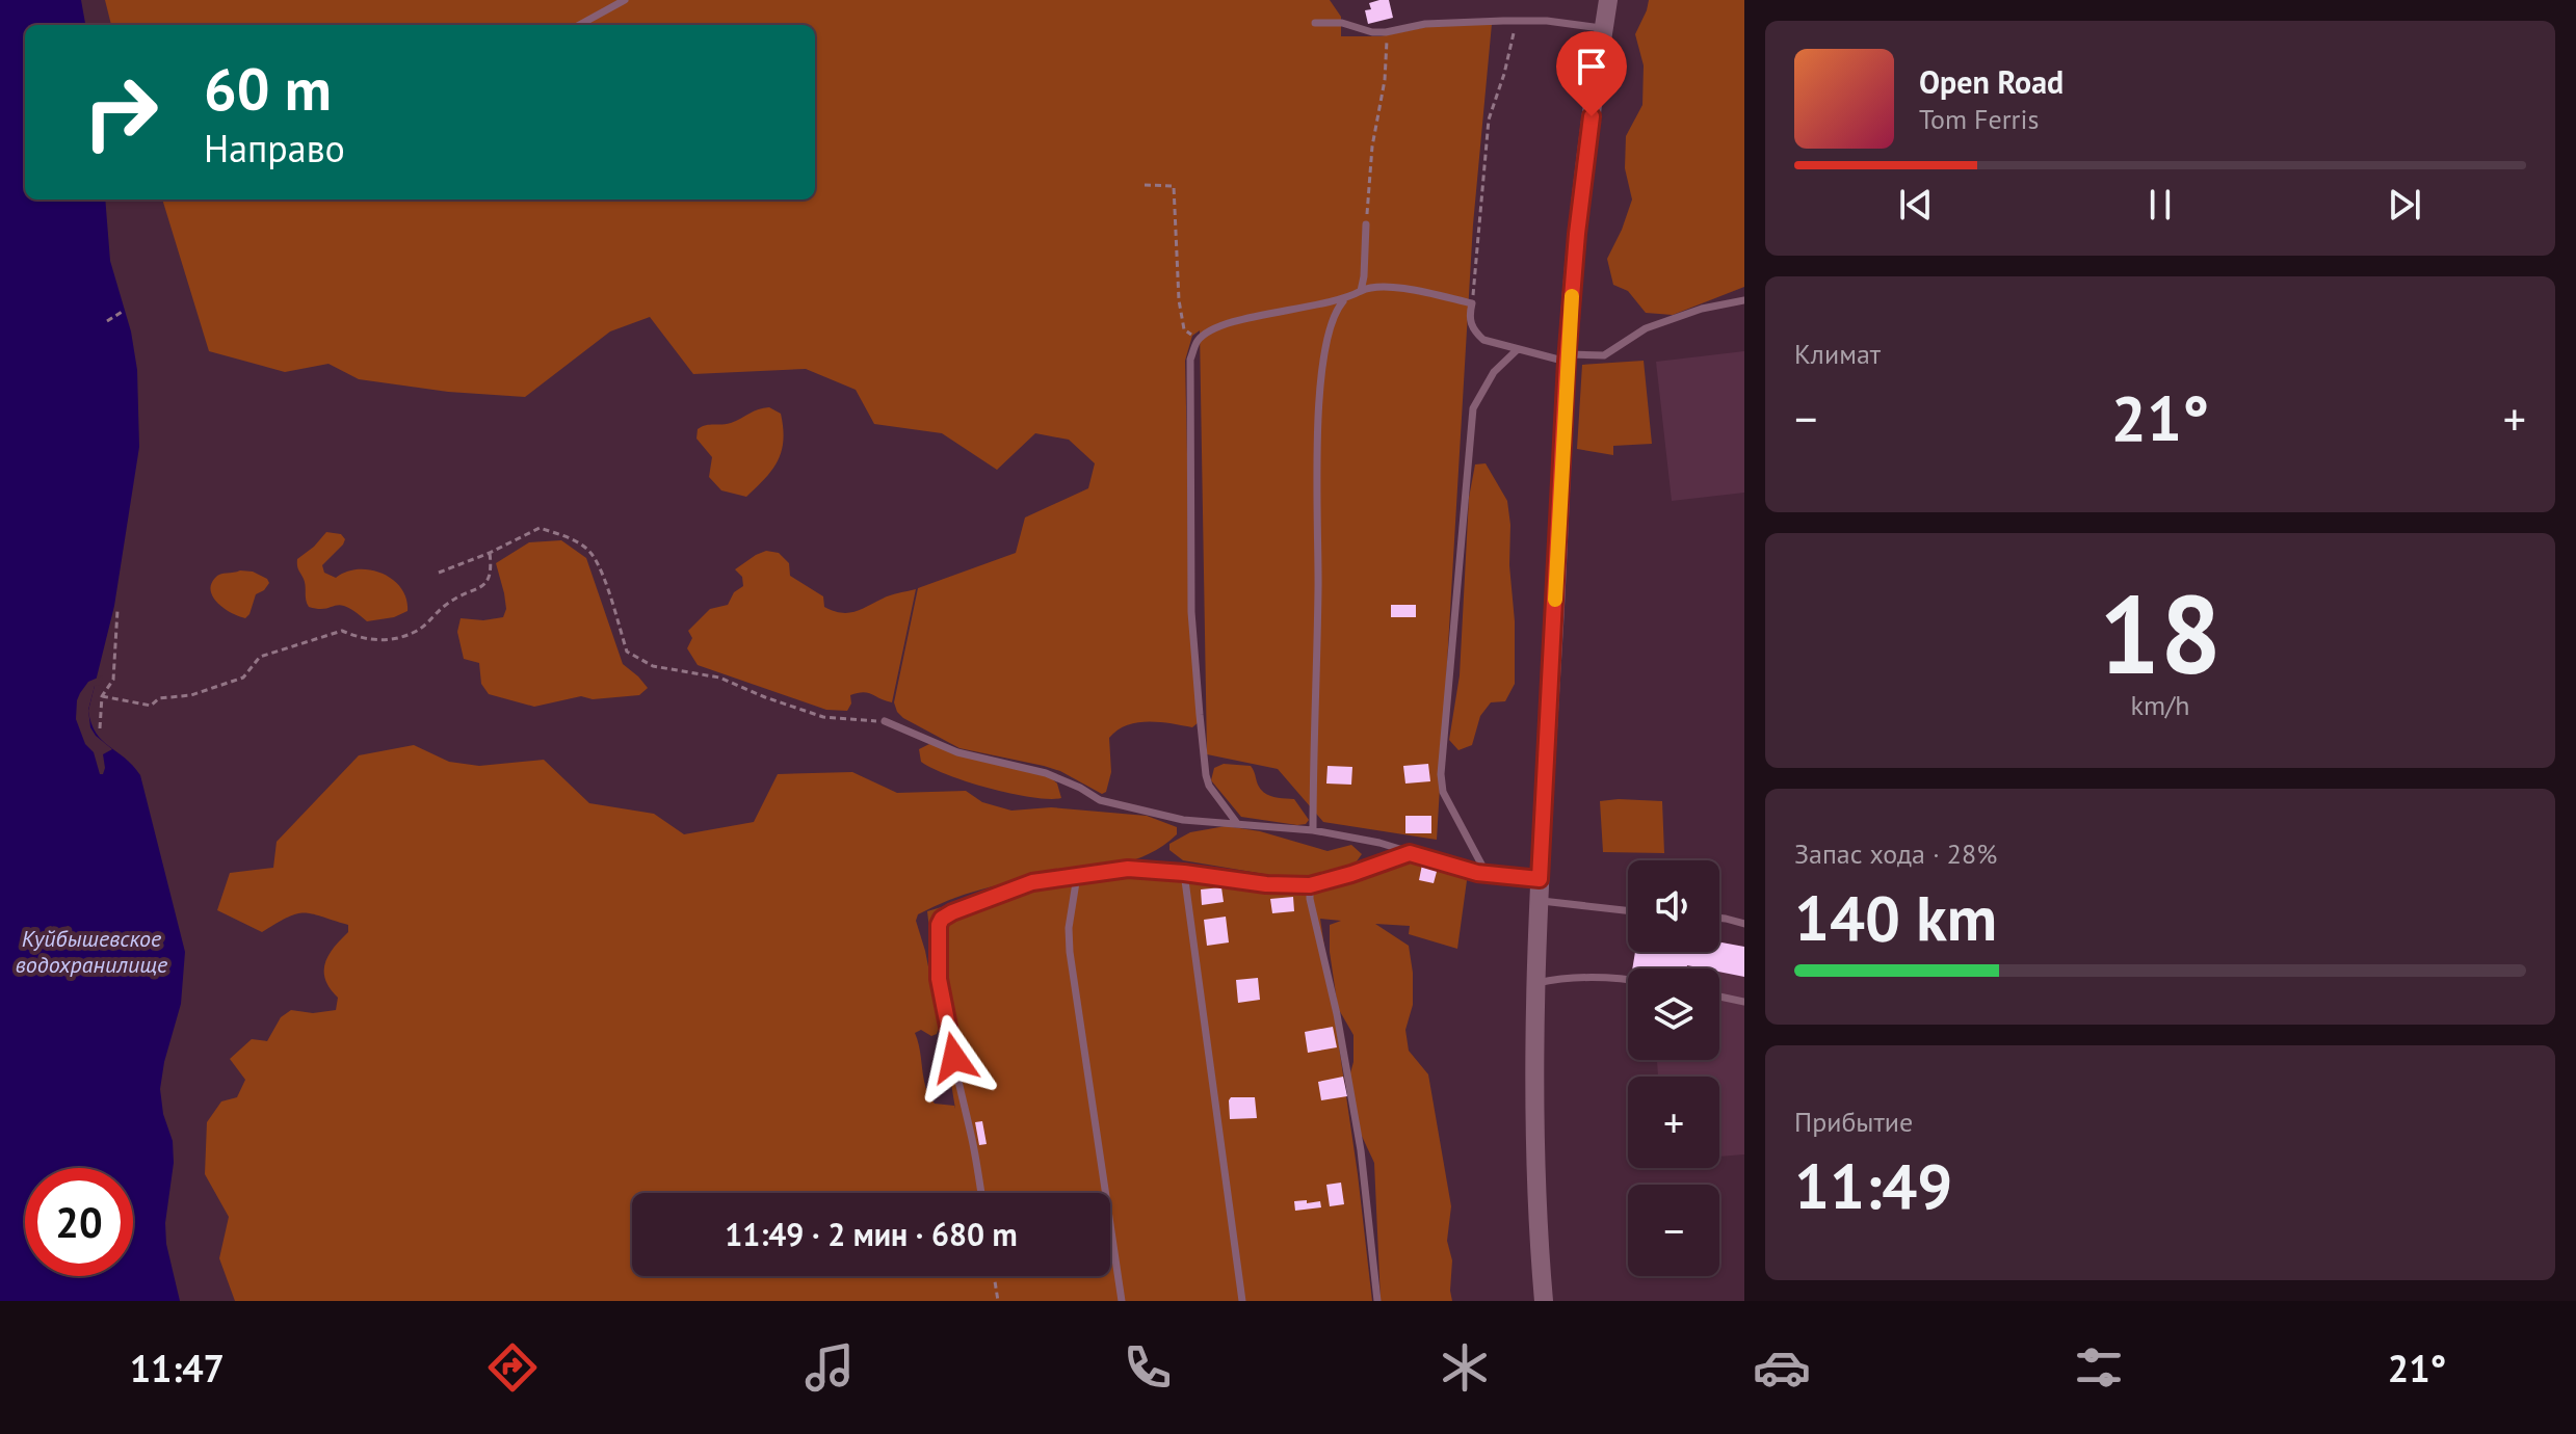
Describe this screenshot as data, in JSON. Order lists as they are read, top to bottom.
{
  "water": ["Куйбышевское водохранилище"],
  "page": {
    "turn": ["60 m", "Направо"],
    "song": ["Open Road", "Tom Ferris"],
    "tile": [
      "Климат",
      ["18", "km/h"],
      ["Запас хода · 28%", "140 km"],
      ["Прибытие", "11:49"]
    ],
    "heat": ["−", "21°", "+"],
    "map_buttons": ["+", "−"],
    "limit": "20",
    "trip": "11:49 · 2 мин · 680 m",
    "tabs": ["11:47", "21°"]
  }
}
